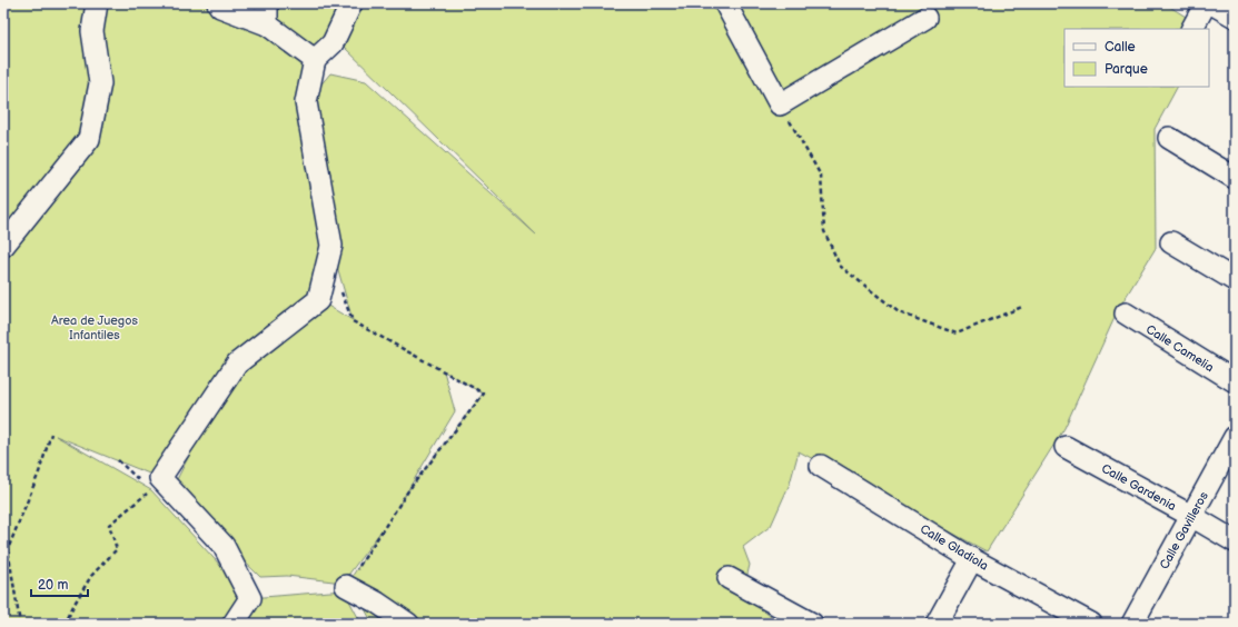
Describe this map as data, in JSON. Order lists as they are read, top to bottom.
{
  "streets": {
    "street": [
      "Calle Camelia",
      "Calle Gardenia",
      "Calle Gavilleros",
      "Calle Gladiola"
    ]
  },
  "crossings": [
    ["Calle Gardenia", "Calle Gavilleros"]
  ],
  "parks": ["Area de Juegos Infantiles"],
  "legend": ["Calle", "Parque"],
  "scale_bar": "20 m"
}
